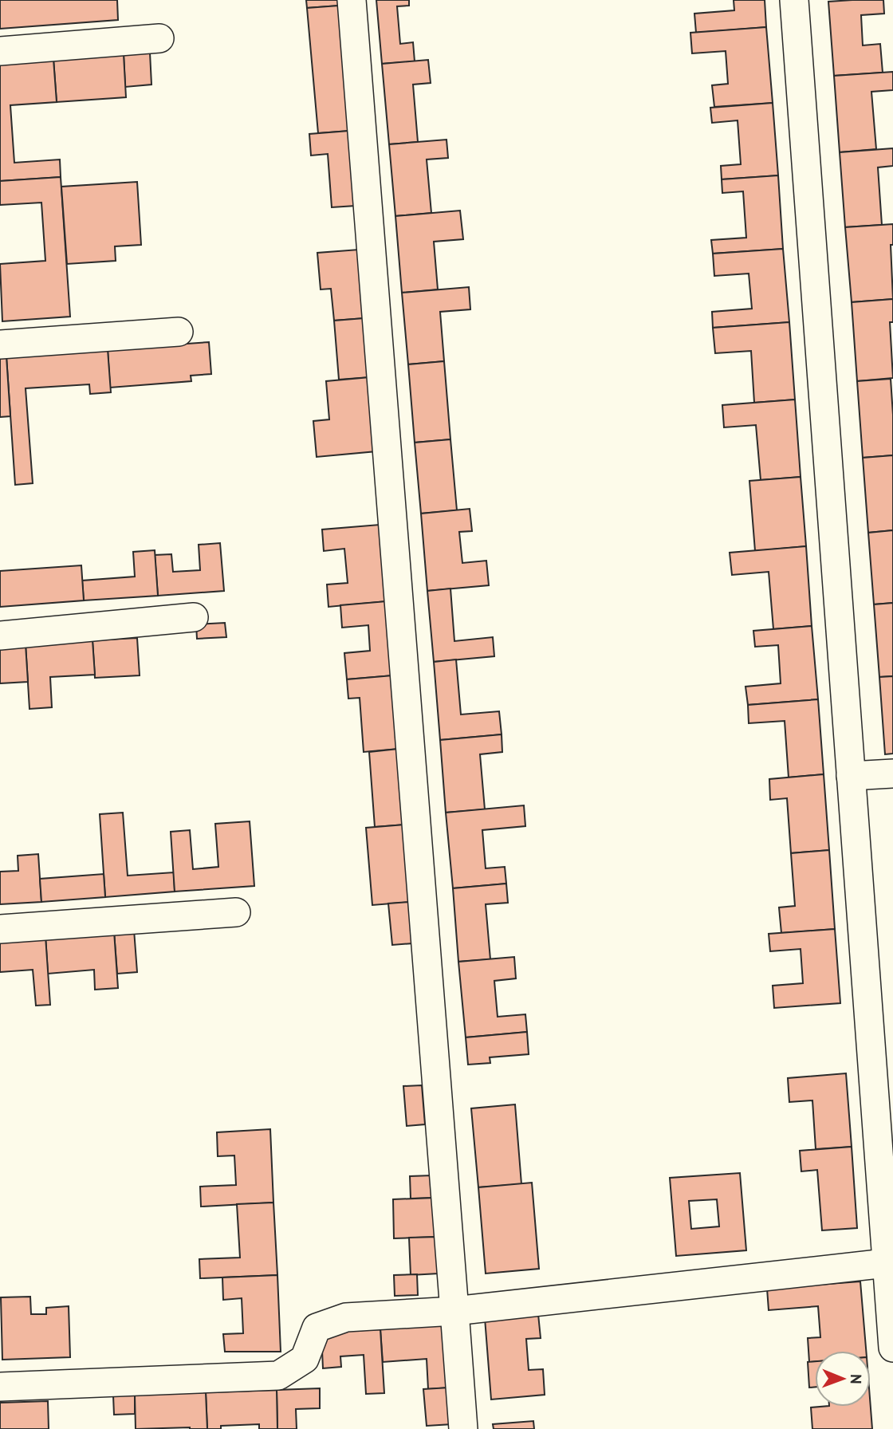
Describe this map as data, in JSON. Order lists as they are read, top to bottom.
{
  "north": "right"
}
